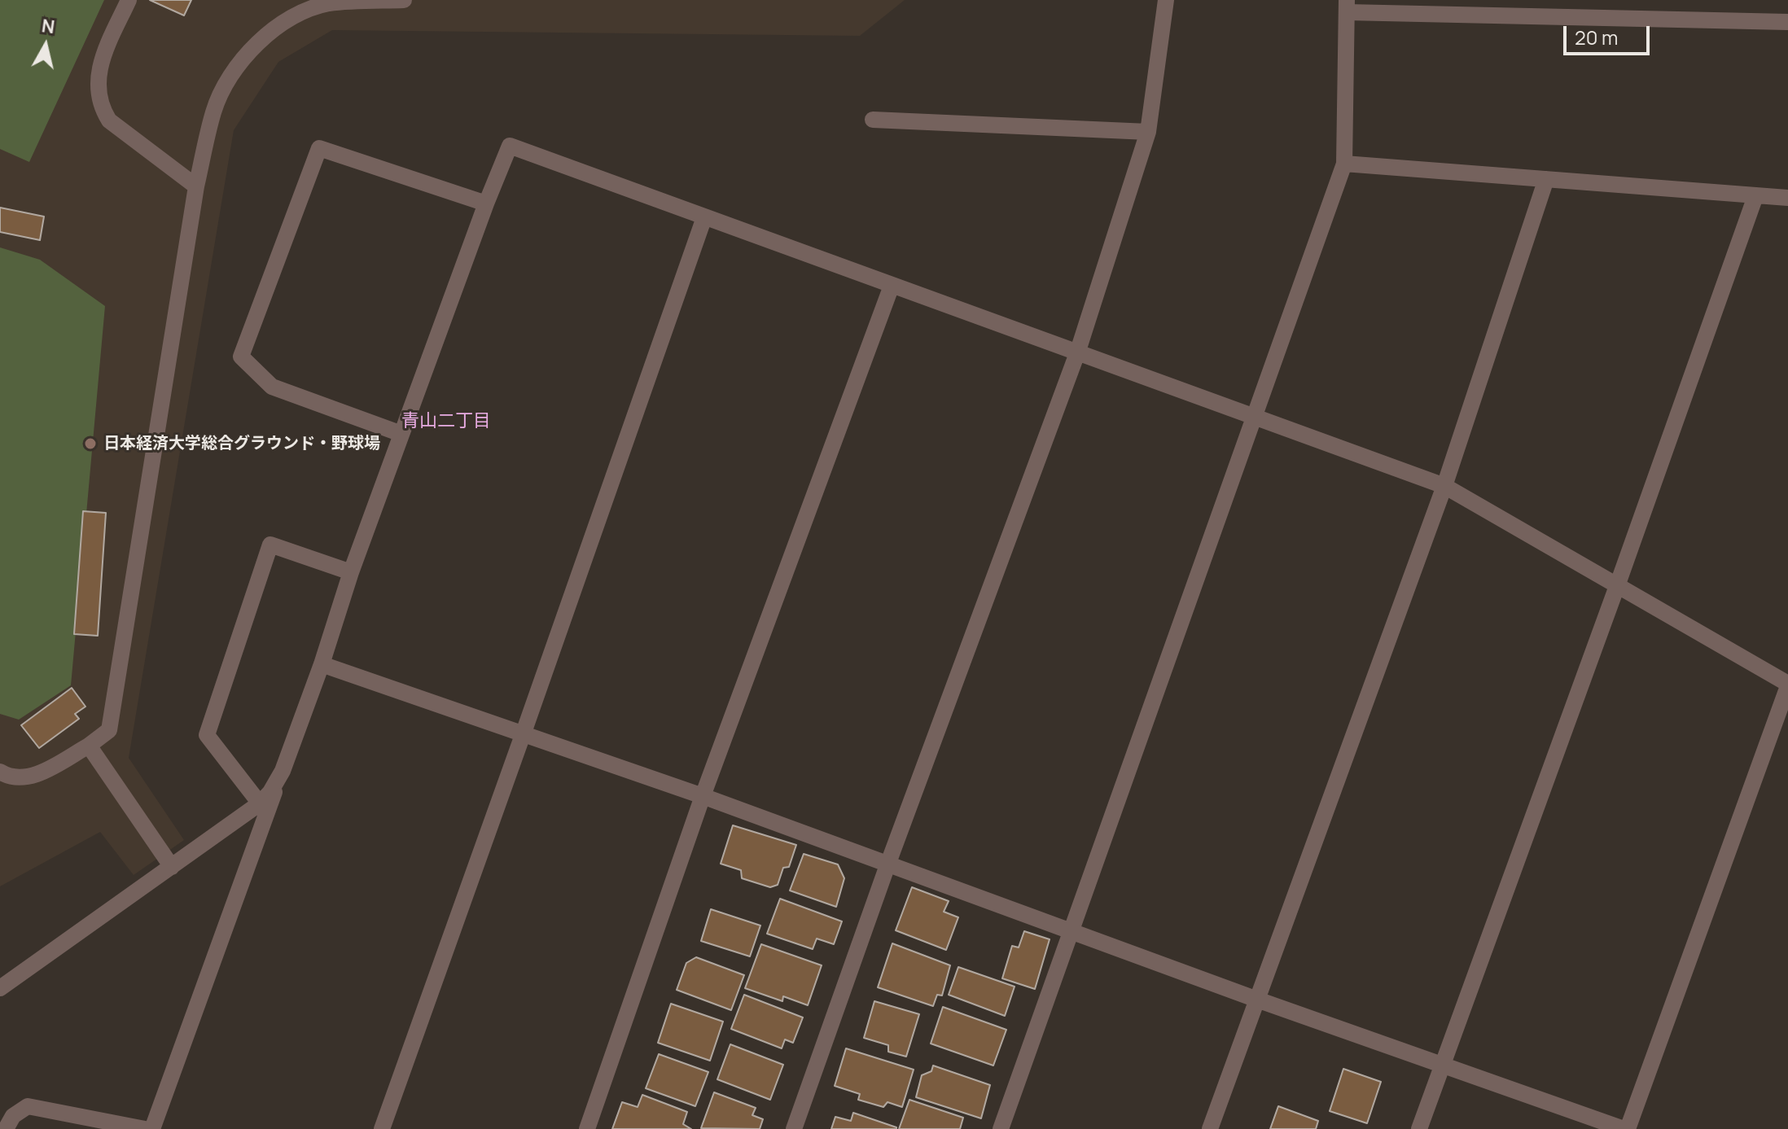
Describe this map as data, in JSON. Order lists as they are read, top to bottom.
{
  "districts": ["青山二丁目"],
  "places": ["日本経済大学総合グラウンド・野球場"],
  "scale_bar": "20 m",
  "north": "top"
}
